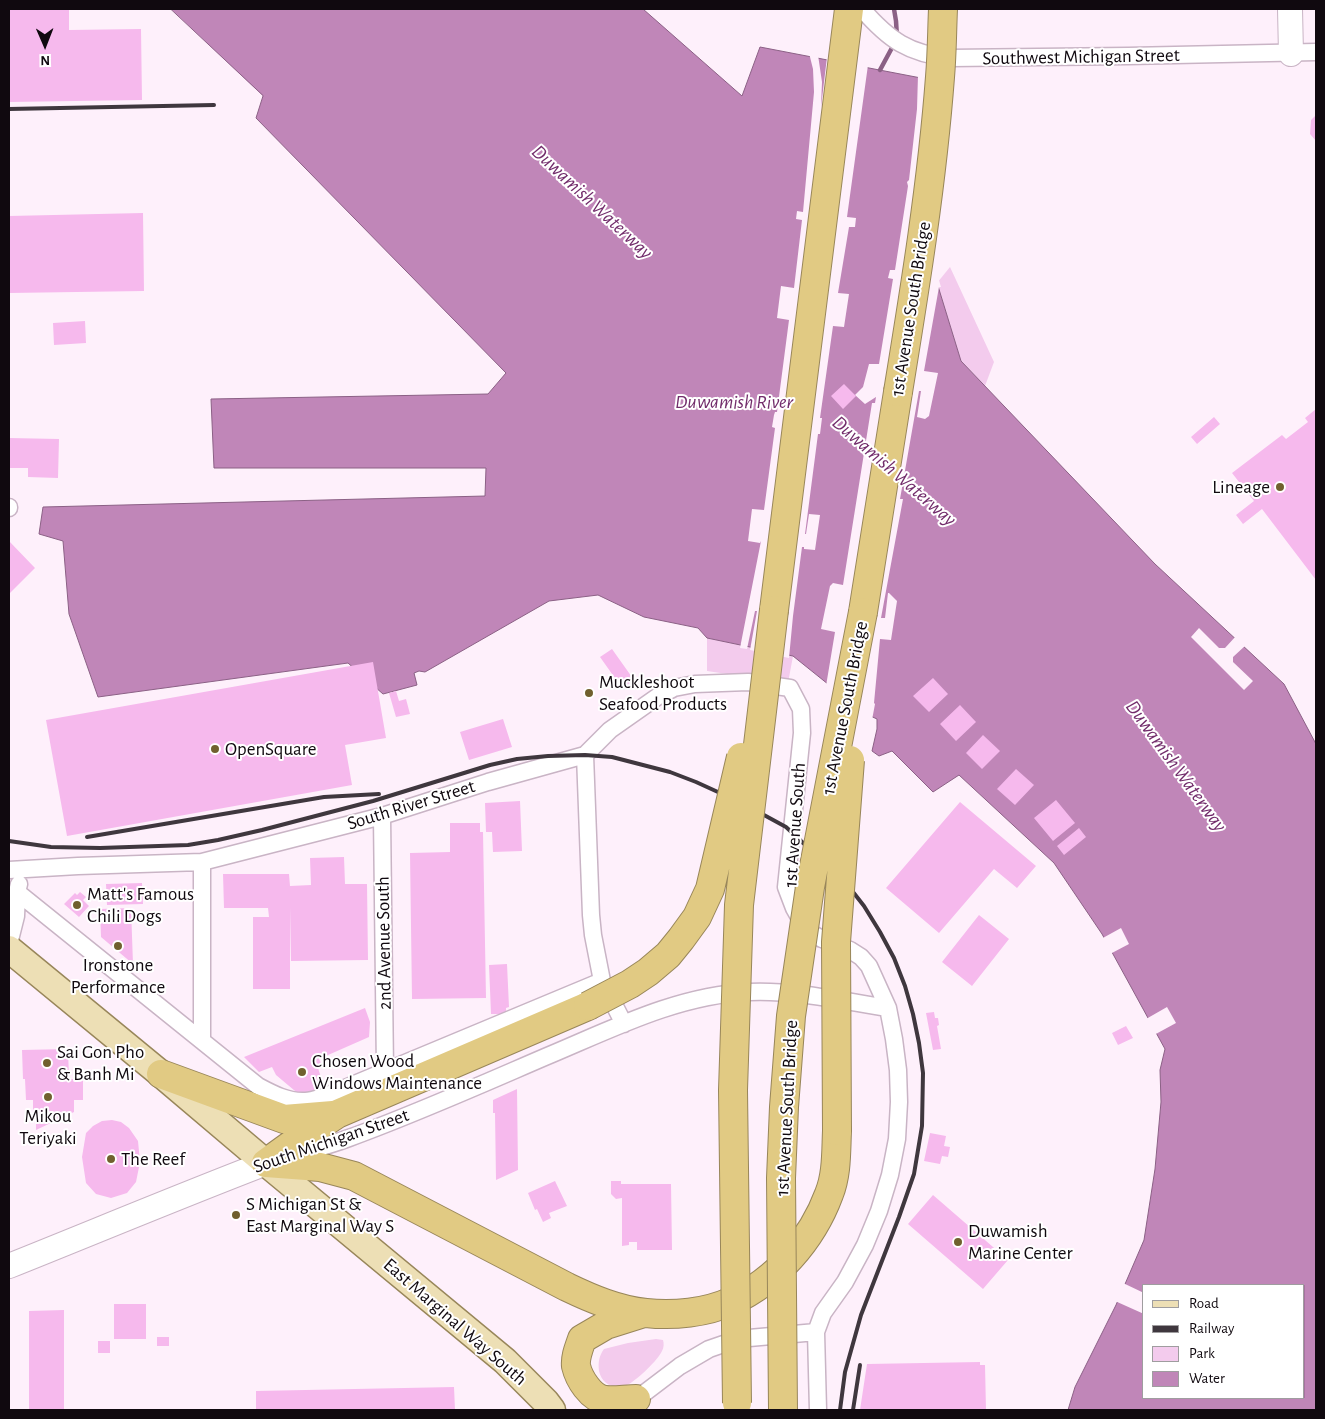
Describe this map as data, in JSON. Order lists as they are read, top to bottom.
{
  "streets": {
    "highway": ["1st Avenue South Bridge"],
    "main road": ["South Michigan Street", "East Marginal Way South"],
    "street": [
      "Southwest Michigan Street",
      "South River Street",
      "1st Avenue South",
      "2nd Avenue South"
    ]
  },
  "crossings": [
    ["South River Street", "1st Avenue South"],
    ["South River Street", "2nd Avenue South"],
    ["1st Avenue South", "South Michigan Street"],
    ["South Michigan Street", "East Marginal Way South"]
  ],
  "water": ["Duwamish Waterway", "Duwamish River"],
  "places": [
    "Lineage",
    "Muckleshoot Seafood Products",
    "OpenSquare",
    "Matt's Famous Chili Dogs",
    "Ironstone Performance",
    "Sai Gon Pho & Banh Mi",
    "Chosen Wood Windows Maintenance",
    "Mikou Teriyaki",
    "The Reef",
    "S Michigan St & East Marginal Way S",
    "Duwamish Marine Center"
  ],
  "legend": [
    "Road",
    "Railway",
    "Park",
    "Water"
  ],
  "north": "bottom"
}
